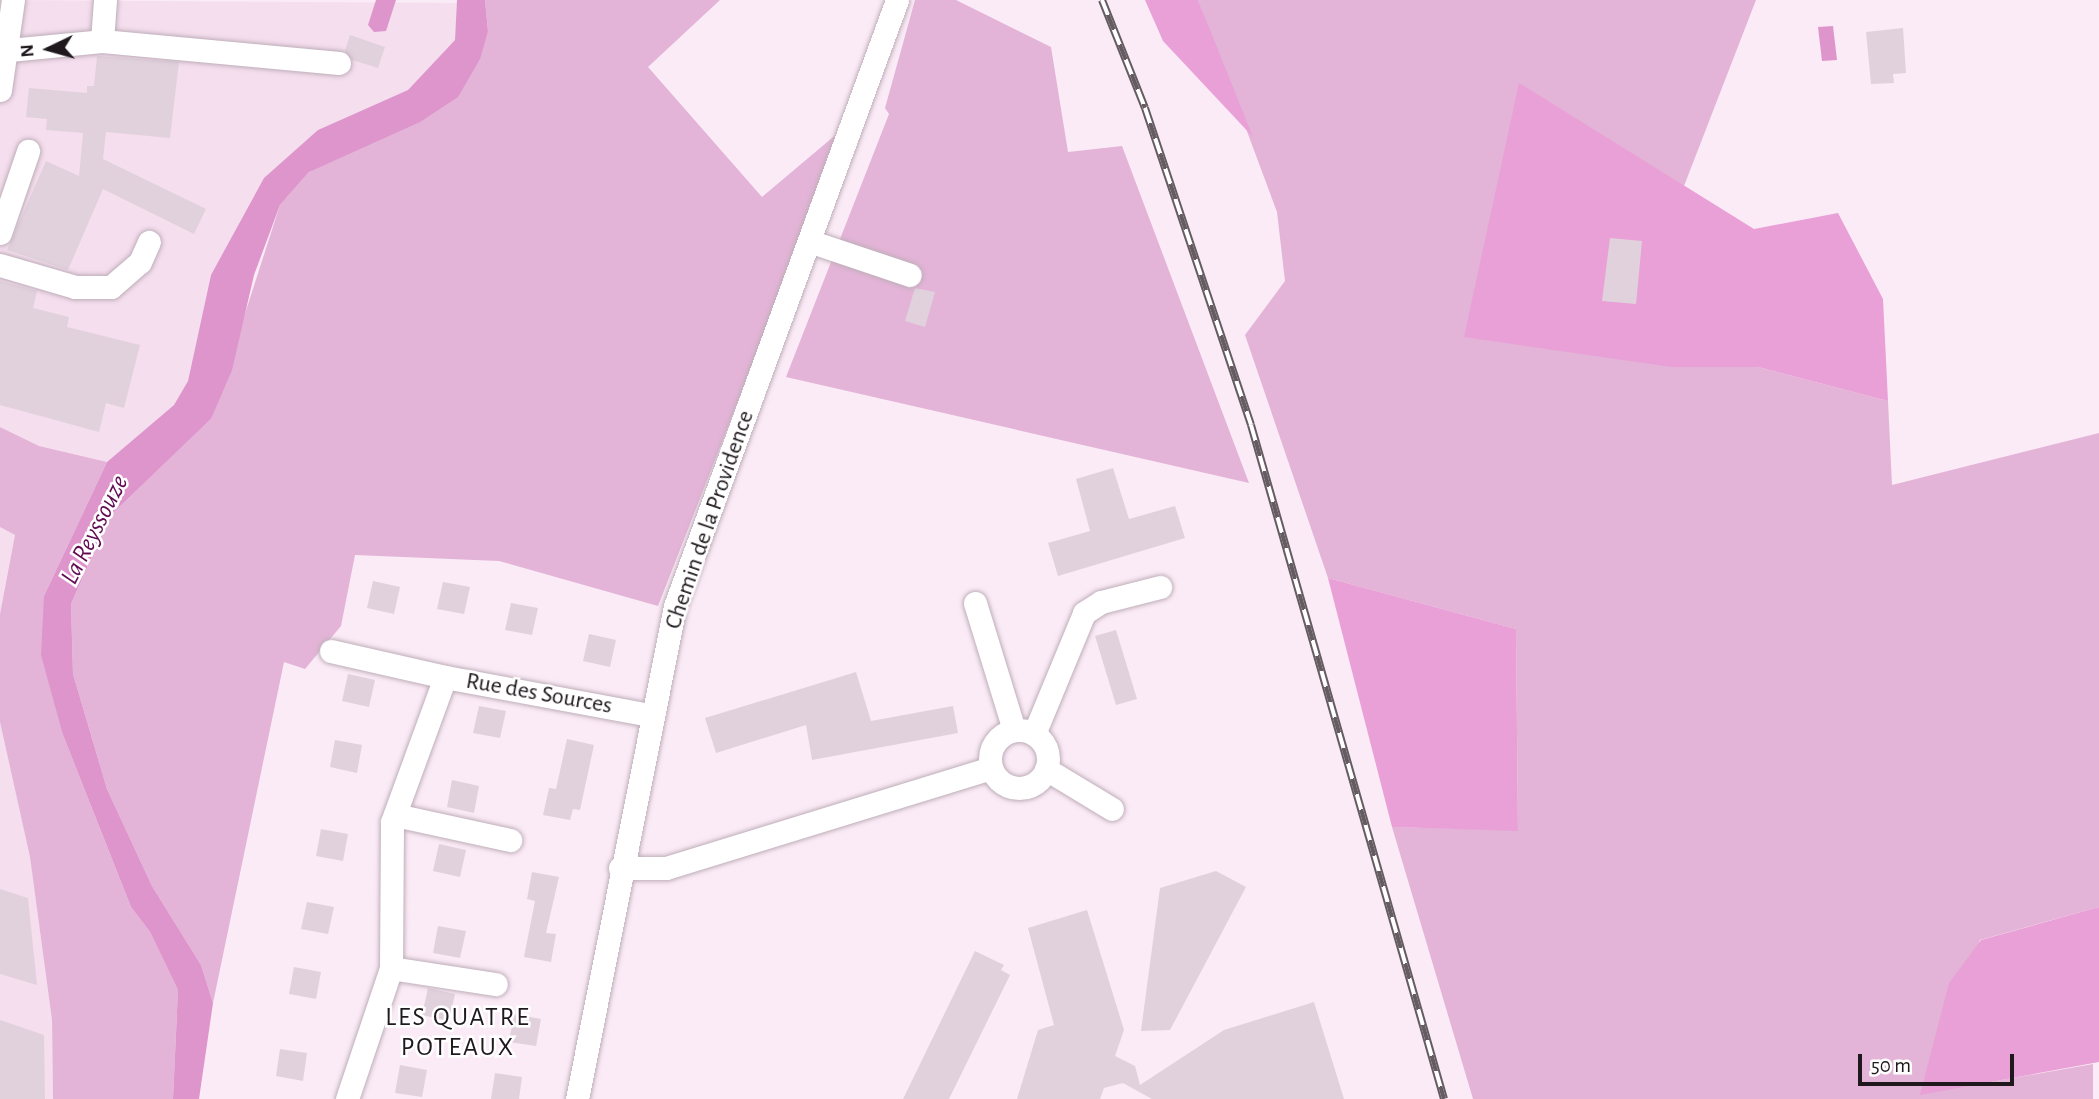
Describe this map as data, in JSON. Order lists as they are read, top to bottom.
{
  "streets": {
    "street": ["Chemin de la Providence", "Rue des Sources"]
  },
  "crossings": [
    ["Chemin de la Providence", "Rue des Sources"]
  ],
  "districts": ["LES QUATRE POTEAUX"],
  "water": ["La Reyssouze"],
  "scale_bar": "50 m",
  "north": "left"
}
